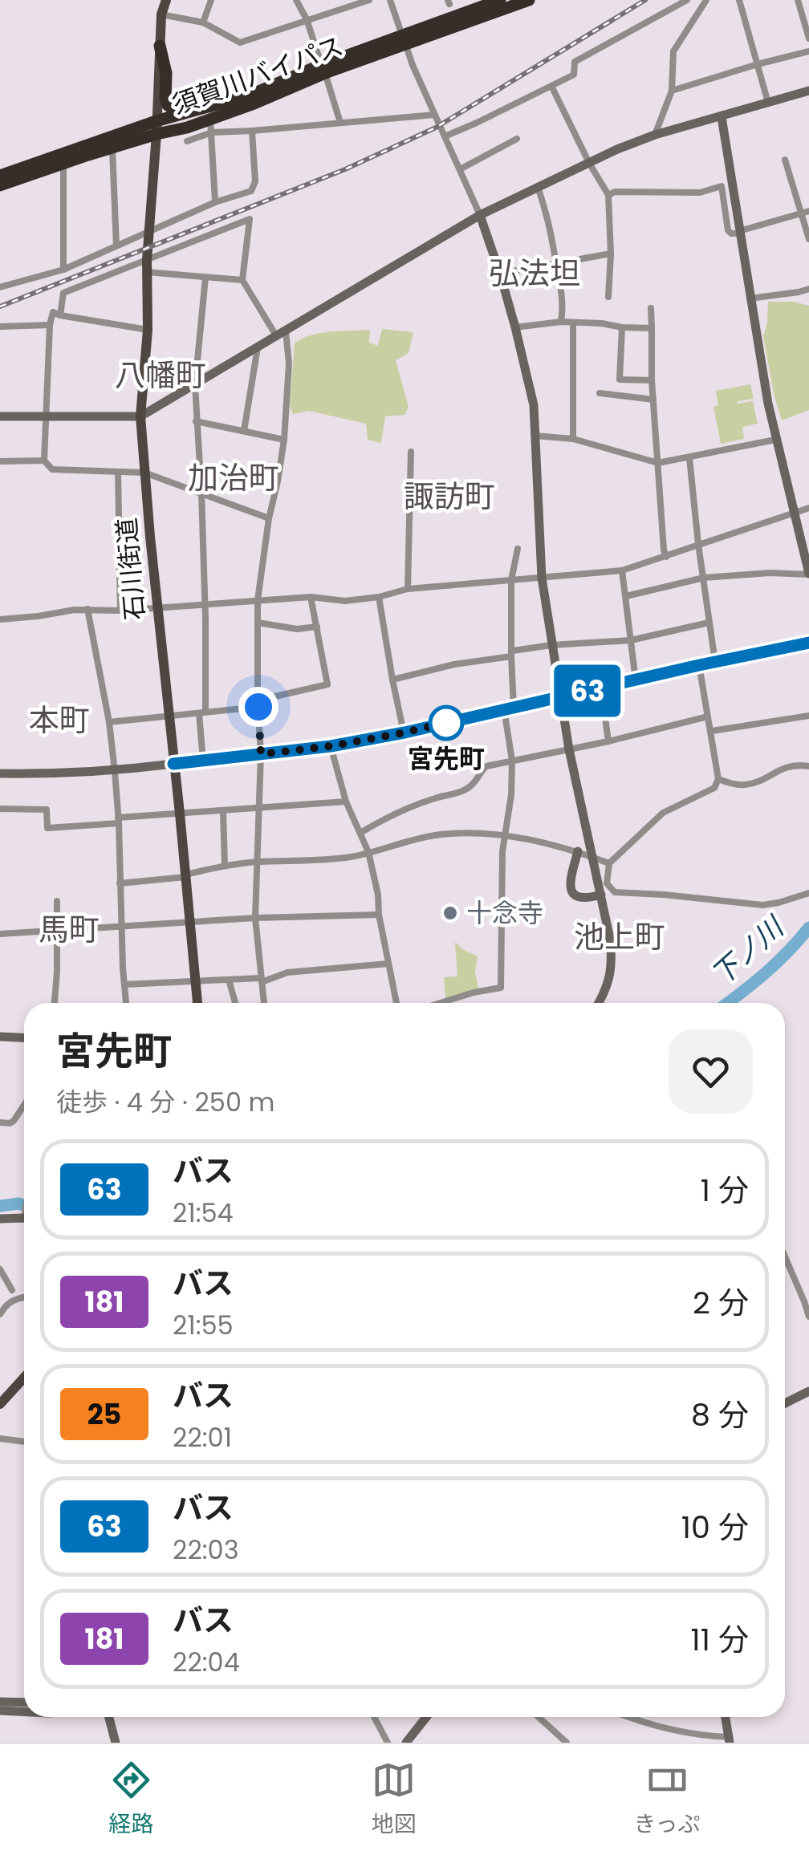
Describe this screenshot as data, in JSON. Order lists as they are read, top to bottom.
{
  "streets": {
    "highway": ["須賀川バイパス"],
    "main road": ["石川街道"]
  },
  "crossings": [
    ["須賀川バイパス", "石川街道"]
  ],
  "districts": [
    "弘法坦",
    "八幡町",
    "加治町",
    "諏訪町",
    "本町",
    "馬町",
    "池上町"
  ],
  "water": ["下ノ川"],
  "places": ["宮先町", "十念寺"],
  "lines": ["bus line 63"],
  "page": {
    "on_map": "63",
    "heading": ["宮先町", "徒歩 · 4 分 · 250 m"],
    "list": [
      {
        "mark": "63",
        "name": "バス",
        "note": "21:54",
        "value": "1 分"
      },
      {
        "mark": "181",
        "name": "バス",
        "note": "21:55",
        "value": "2 分"
      },
      {
        "mark": "25",
        "name": "バス",
        "note": "22:01",
        "value": "8 分"
      },
      {
        "mark": "63",
        "name": "バス",
        "note": "22:03",
        "value": "10 分"
      },
      {
        "mark": "181",
        "name": "バス",
        "note": "22:04",
        "value": "11 分"
      }
    ],
    "tabs": ["経路", "地図", "きっぷ"]
  }
}
